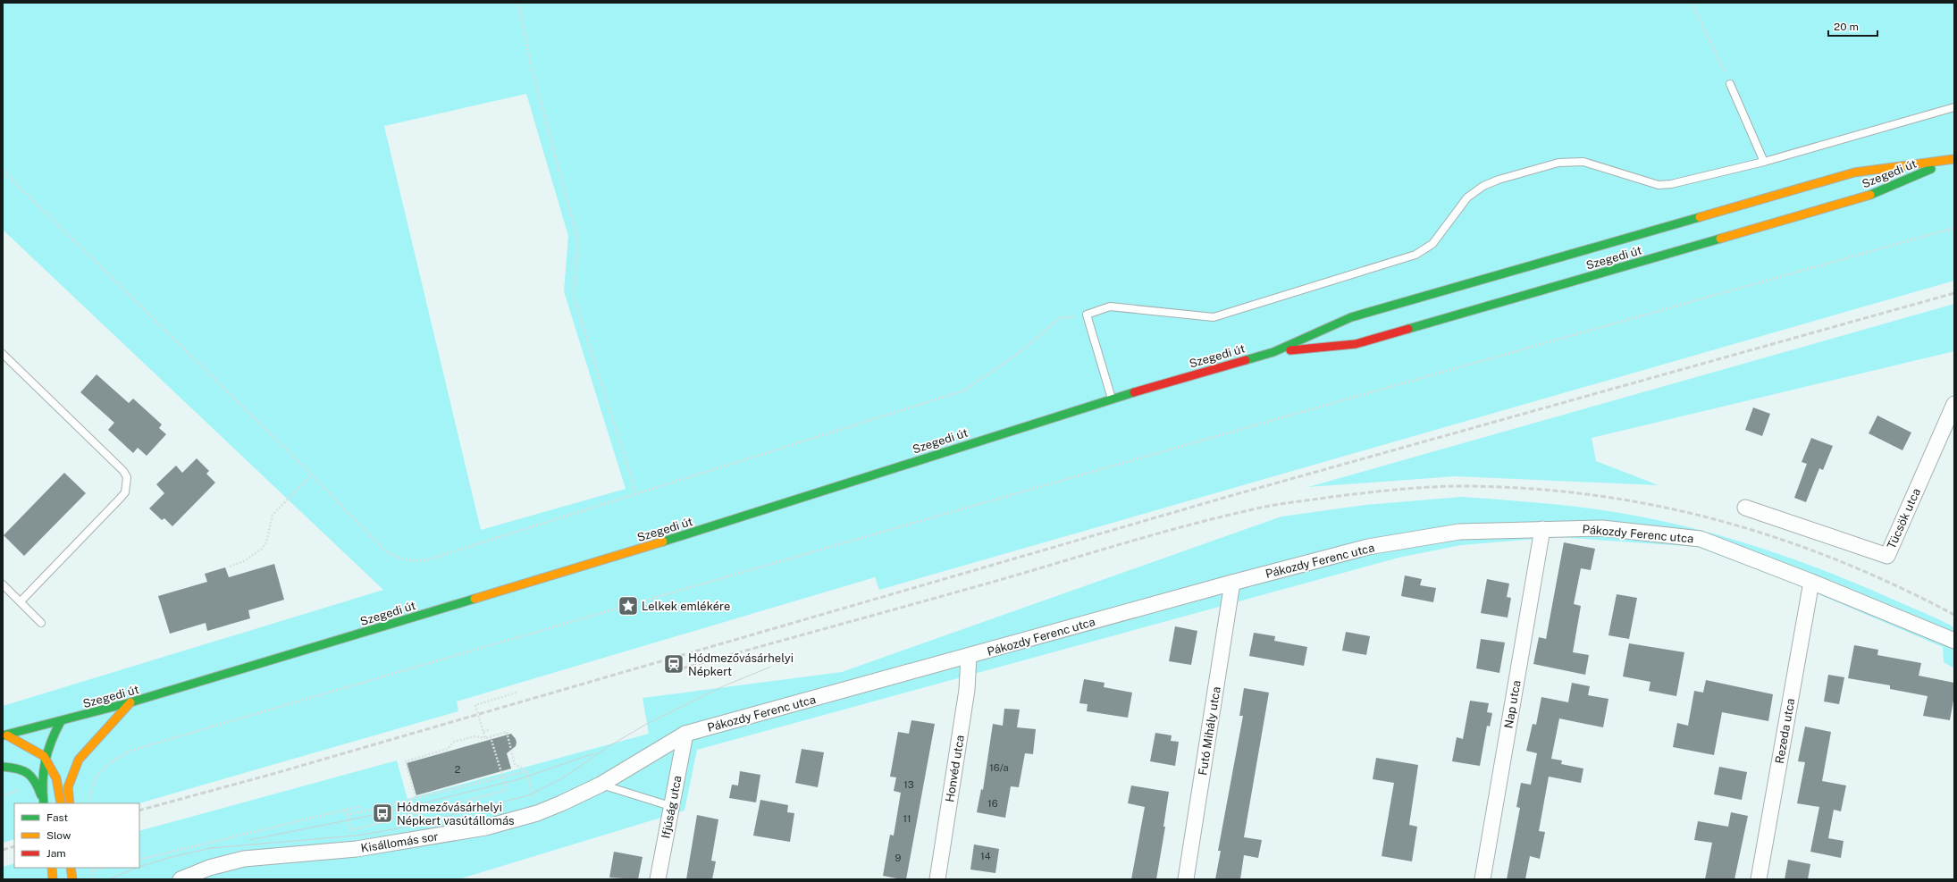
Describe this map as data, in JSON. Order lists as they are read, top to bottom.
{
  "streets": {
    "main road": ["Szegedi út"],
    "street": [
      "Tücsök utca",
      "Pákozdy Ferenc utca",
      "Nap utca",
      "Futó Mihály utca",
      "Rezeda utca",
      "Honvéd utca",
      "Ifjúság utca",
      "Kisállomás sor"
    ]
  },
  "crossings": [
    ["Pákozdy Ferenc utca", "Nap utca"],
    ["Pákozdy Ferenc utca", "Futó Mihály utca"],
    ["Pákozdy Ferenc utca", "Rezeda utca"],
    ["Pákozdy Ferenc utca", "Honvéd utca"],
    ["Pákozdy Ferenc utca", "Ifjúság utca"],
    ["Pákozdy Ferenc utca", "Kisállomás sor"],
    ["Ifjúság utca", "Kisállomás sor"]
  ],
  "places": {
    "place": ["Lelkek emlékére"],
    "station": ["Hódmezővásárhelyi Népkert"],
    "bus stop": ["Hódmezővásárhelyi Népkert vasútállomás"]
  },
  "house_numbers": [
    "16/a",
    "2",
    "13",
    "16",
    "11",
    "14",
    "9"
  ],
  "legend": ["Fast", "Slow", "Jam"],
  "scale_bar": "20 m"
}
